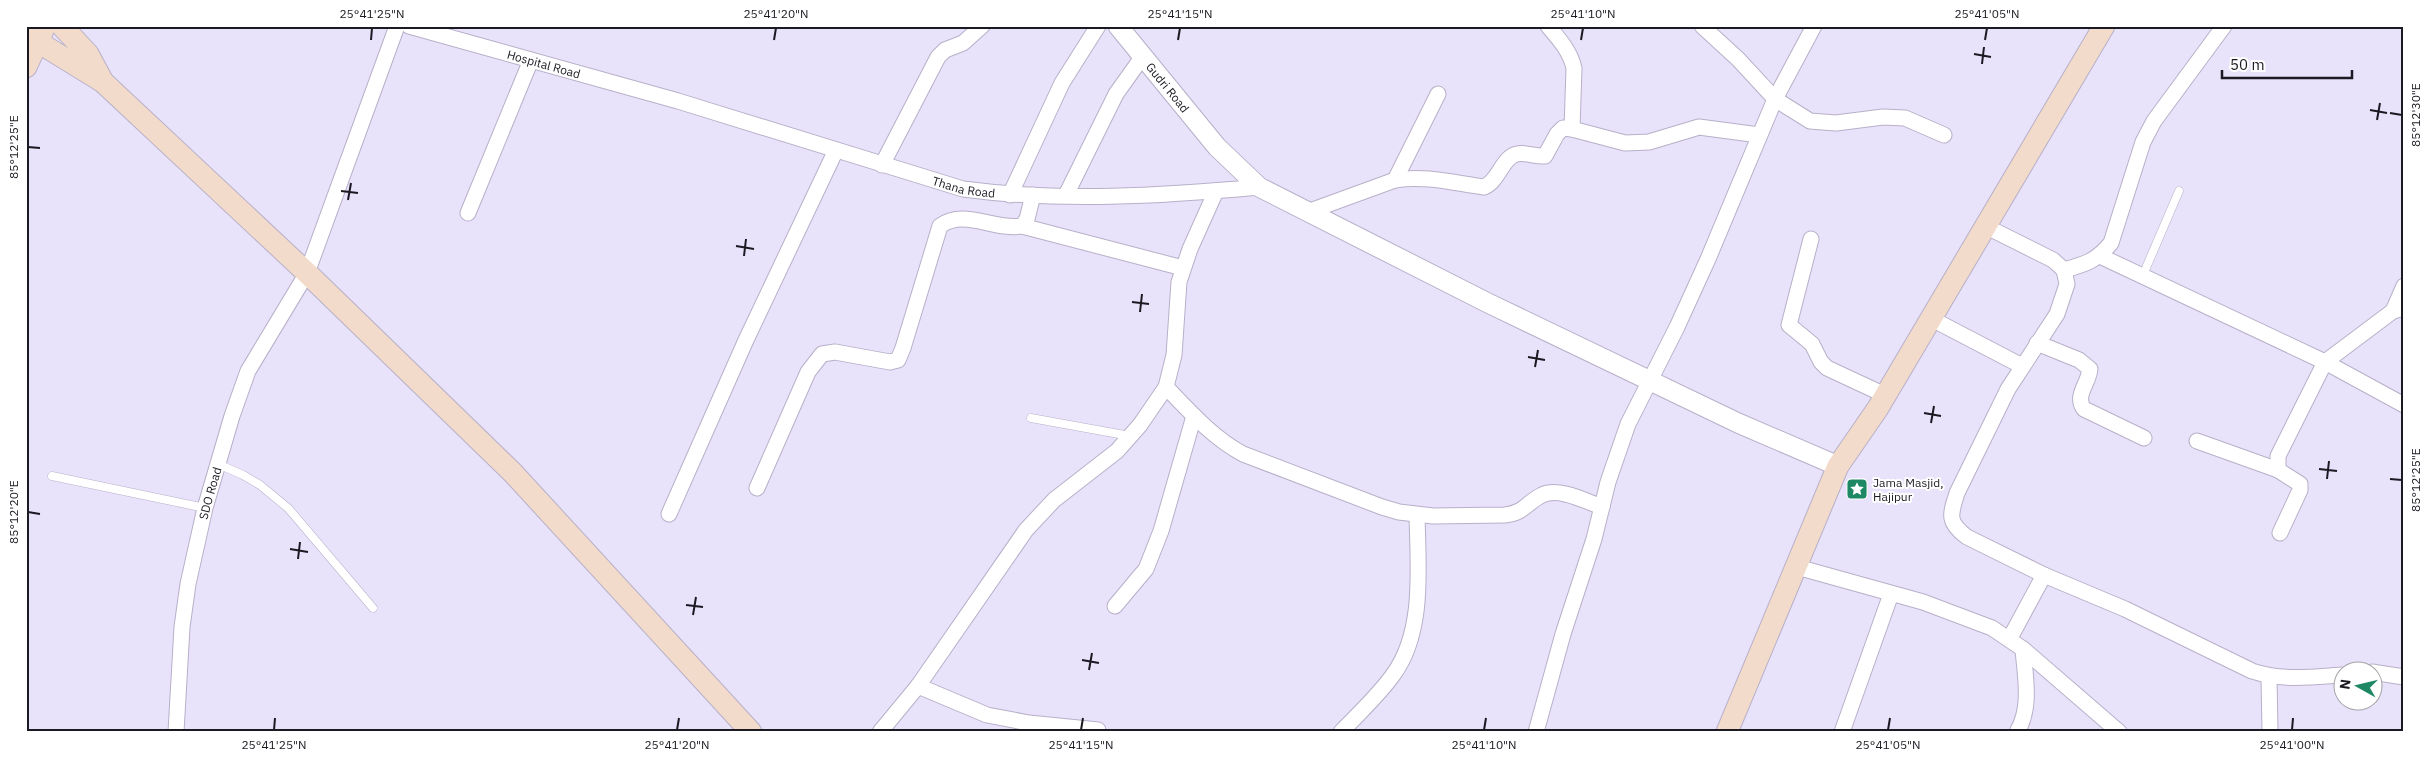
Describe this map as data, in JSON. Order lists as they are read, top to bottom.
{
  "streets": {
    "street": [
      "Hospital Road",
      "Gudri Road",
      "Thana Road",
      "SDO Road"
    ]
  },
  "crossings": [
    ["Hospital Road", "Thana Road"],
    ["Gudri Road", "Thana Road"]
  ],
  "places": {
    "place": ["Jama Masjid, Hajipur"]
  },
  "scale_bar": "50 m",
  "north": "left",
  "coordinates": [
    "25°41'25\"N",
    "25°41'20\"N",
    "25°41'15\"N",
    "25°41'10\"N",
    "25°41'05\"N",
    "85°12'30\"E",
    "85°12'25\"E",
    "85°12'20\"E",
    "25°41'00\"N"
  ]
}
